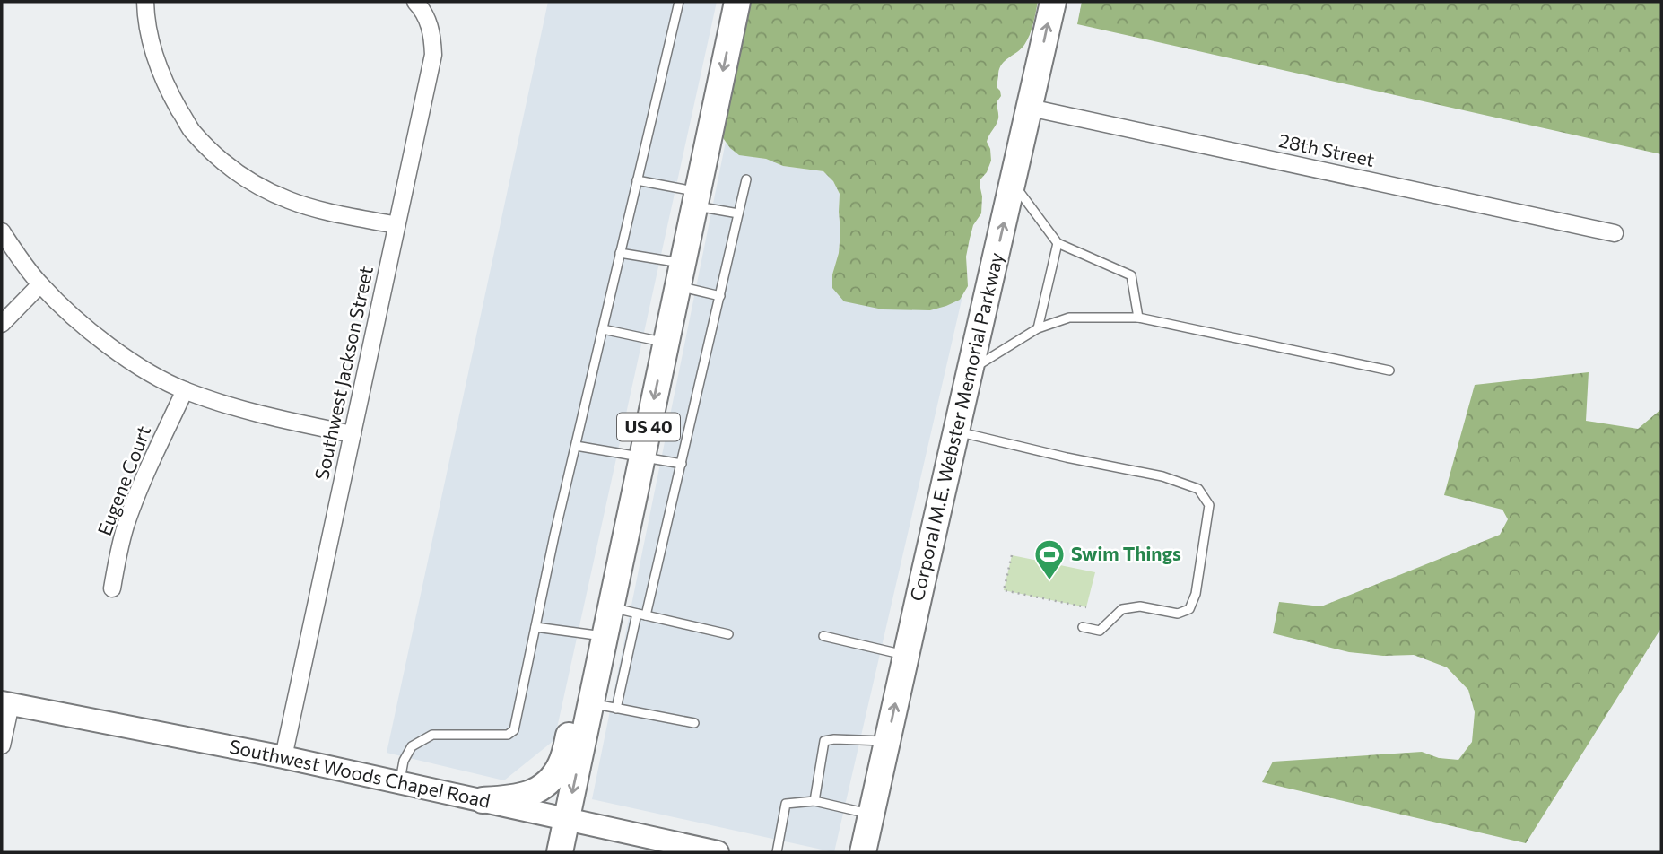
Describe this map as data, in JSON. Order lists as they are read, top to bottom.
{
  "streets": {
    "main road": ["US 40", "Corporal M.E. Webster Memorial Parkway", "Southwest Woods Chapel Road"],
    "street": ["28th Street", "Southwest Jackson Street", "Eugene Court"]
  },
  "crossings": [
    ["28th Street", "Corporal M.E. Webster Memorial Parkway"],
    ["Southwest Jackson Street", "Southwest Woods Chapel Road"],
    ["US 40", "Southwest Woods Chapel Road"]
  ],
  "one_way": ["Corporal M.E. Webster Memorial Parkway"],
  "places": {
    "sports": ["Swim Things"]
  }
}
